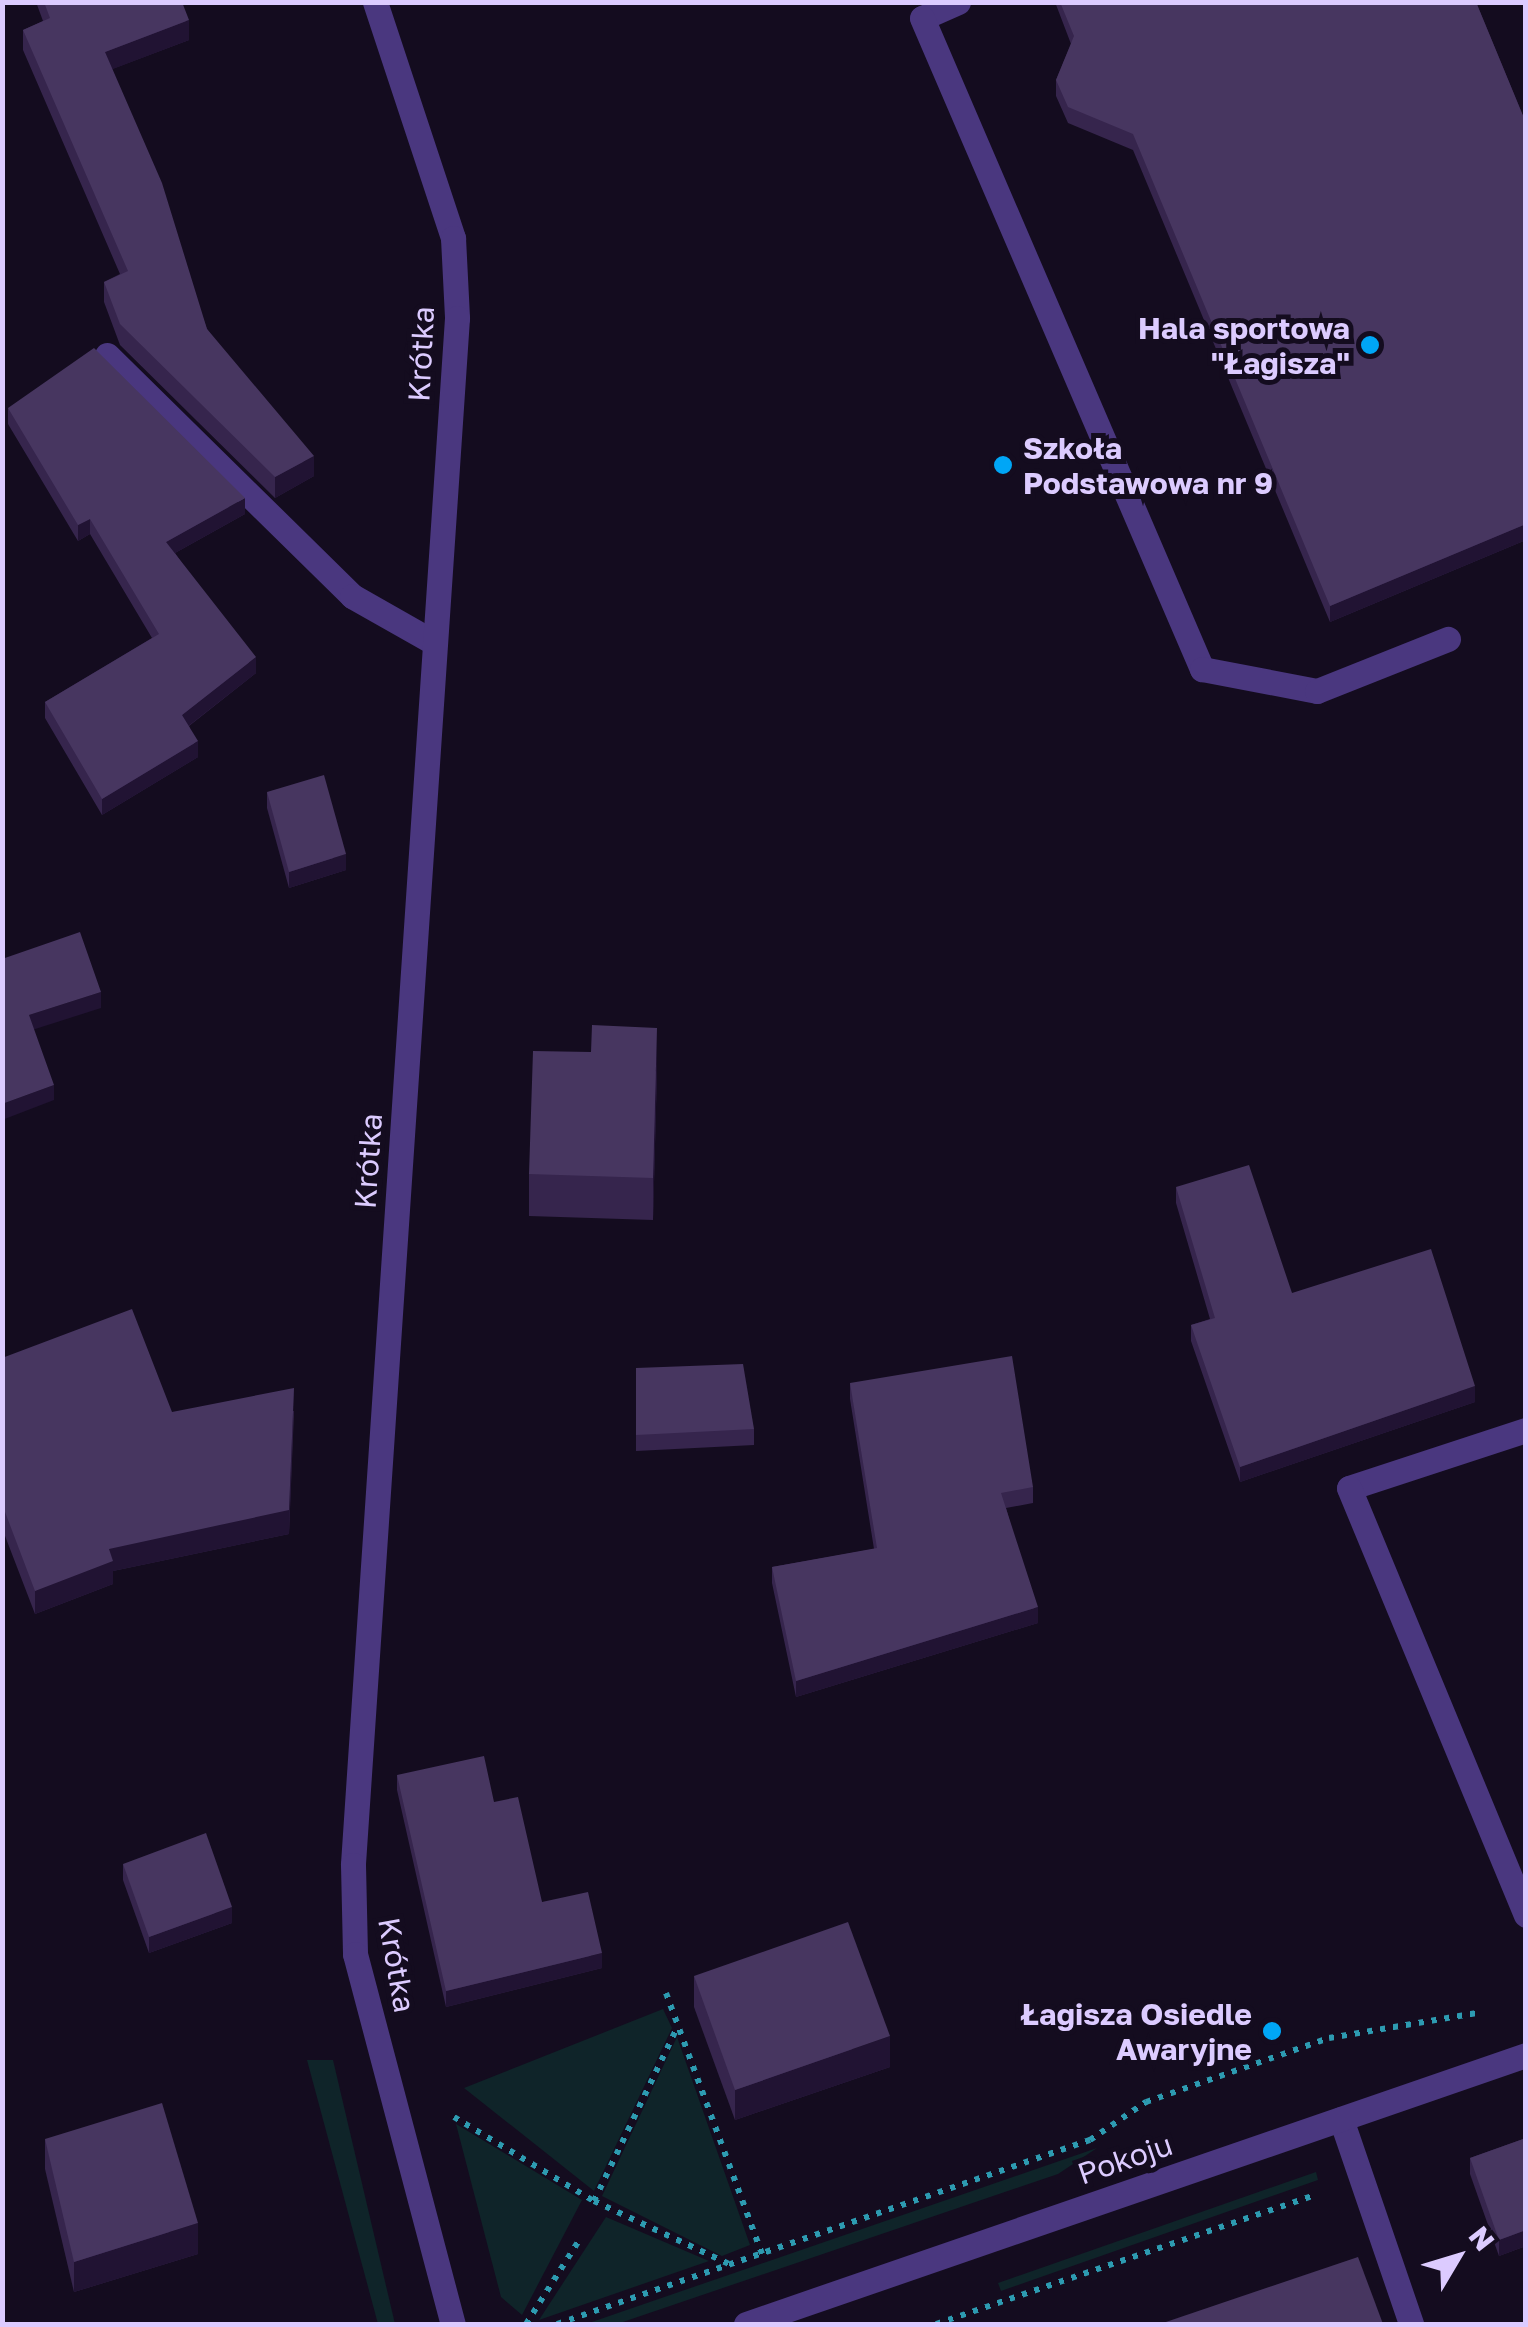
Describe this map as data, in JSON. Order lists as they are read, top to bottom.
{
  "streets": {
    "street": ["Krótka", "Pokoju"]
  },
  "places": ["Hala sportowa \"Łagisza\"", "Szkoła Podstawowa nr 9", "Łagisza Osiedle Awaryjne"],
  "north": "top right"
}
